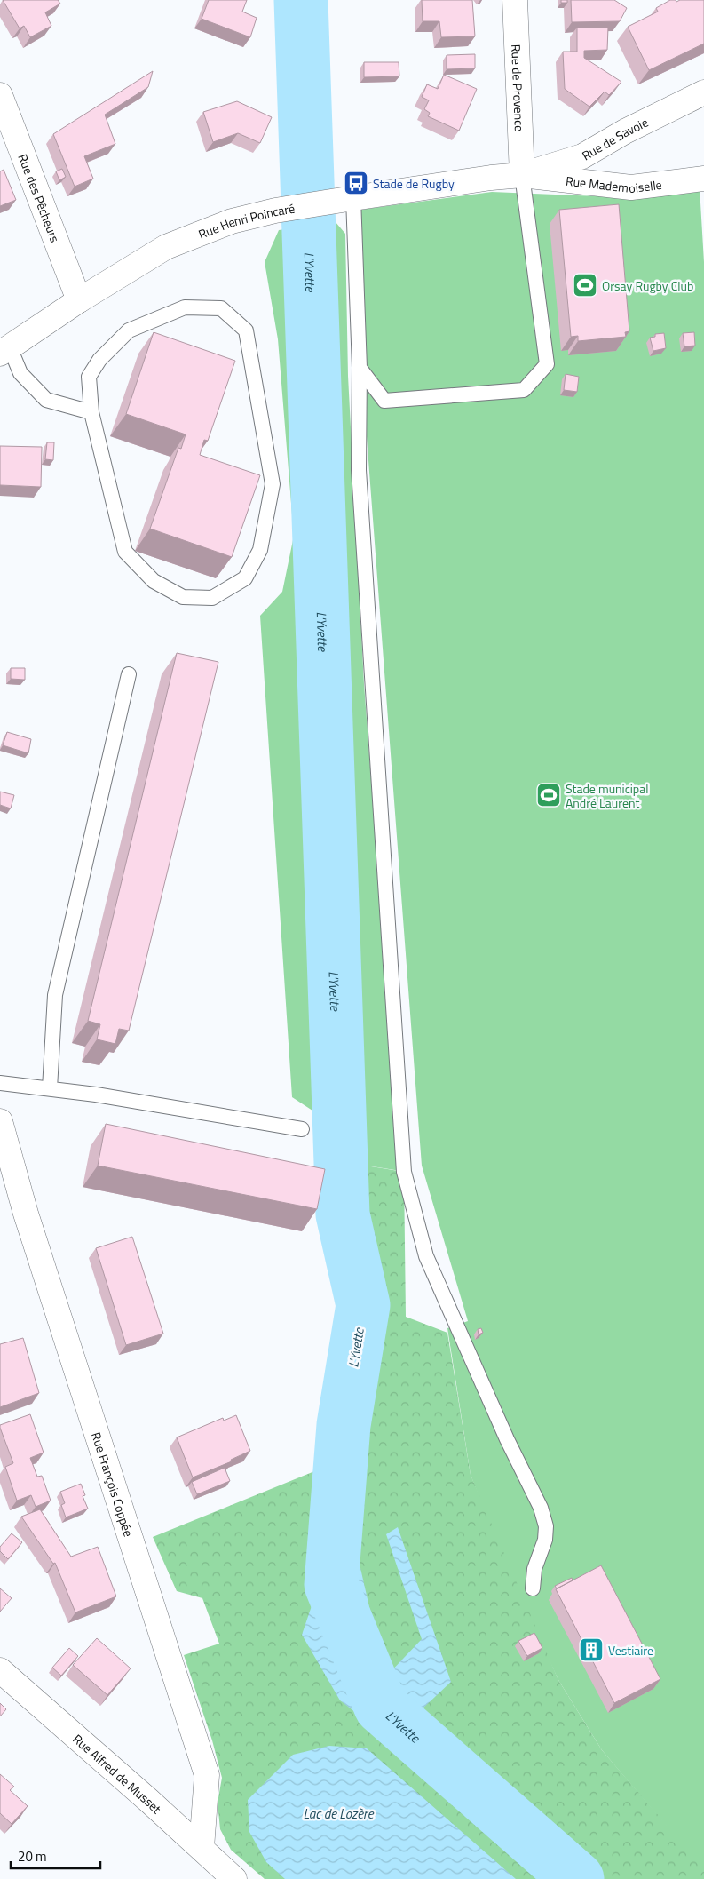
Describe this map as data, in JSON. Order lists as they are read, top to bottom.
{
  "streets": {
    "street": [
      "Rue de Provence",
      "Rue de Savoie",
      "Rue Mademoiselle",
      "Rue des Pêcheurs",
      "Rue Henri Poincaré",
      "Rue François Coppée",
      "Rue Alfred de Musset"
    ]
  },
  "crossings": [
    ["Rue de Provence", "Rue de Savoie"],
    ["Rue de Provence", "Rue Mademoiselle"],
    ["Rue de Provence", "Rue Henri Poincaré"],
    ["Rue de Savoie", "Rue Mademoiselle"],
    ["Rue de Savoie", "Rue Henri Poincaré"],
    ["Rue Mademoiselle", "Rue Henri Poincaré"],
    ["Rue des Pêcheurs", "Rue Henri Poincaré"],
    ["Rue François Coppée", "Rue Alfred de Musset"]
  ],
  "water": ["L'Yvette", "Lac de Lozère"],
  "places": {
    "bus stop": ["Stade de Rugby"],
    "sports": ["Orsay Rugby Club", "Stade municipal André Laurent"],
    "building": ["Vestiaire"]
  },
  "scale_bar": "20 m"
}
